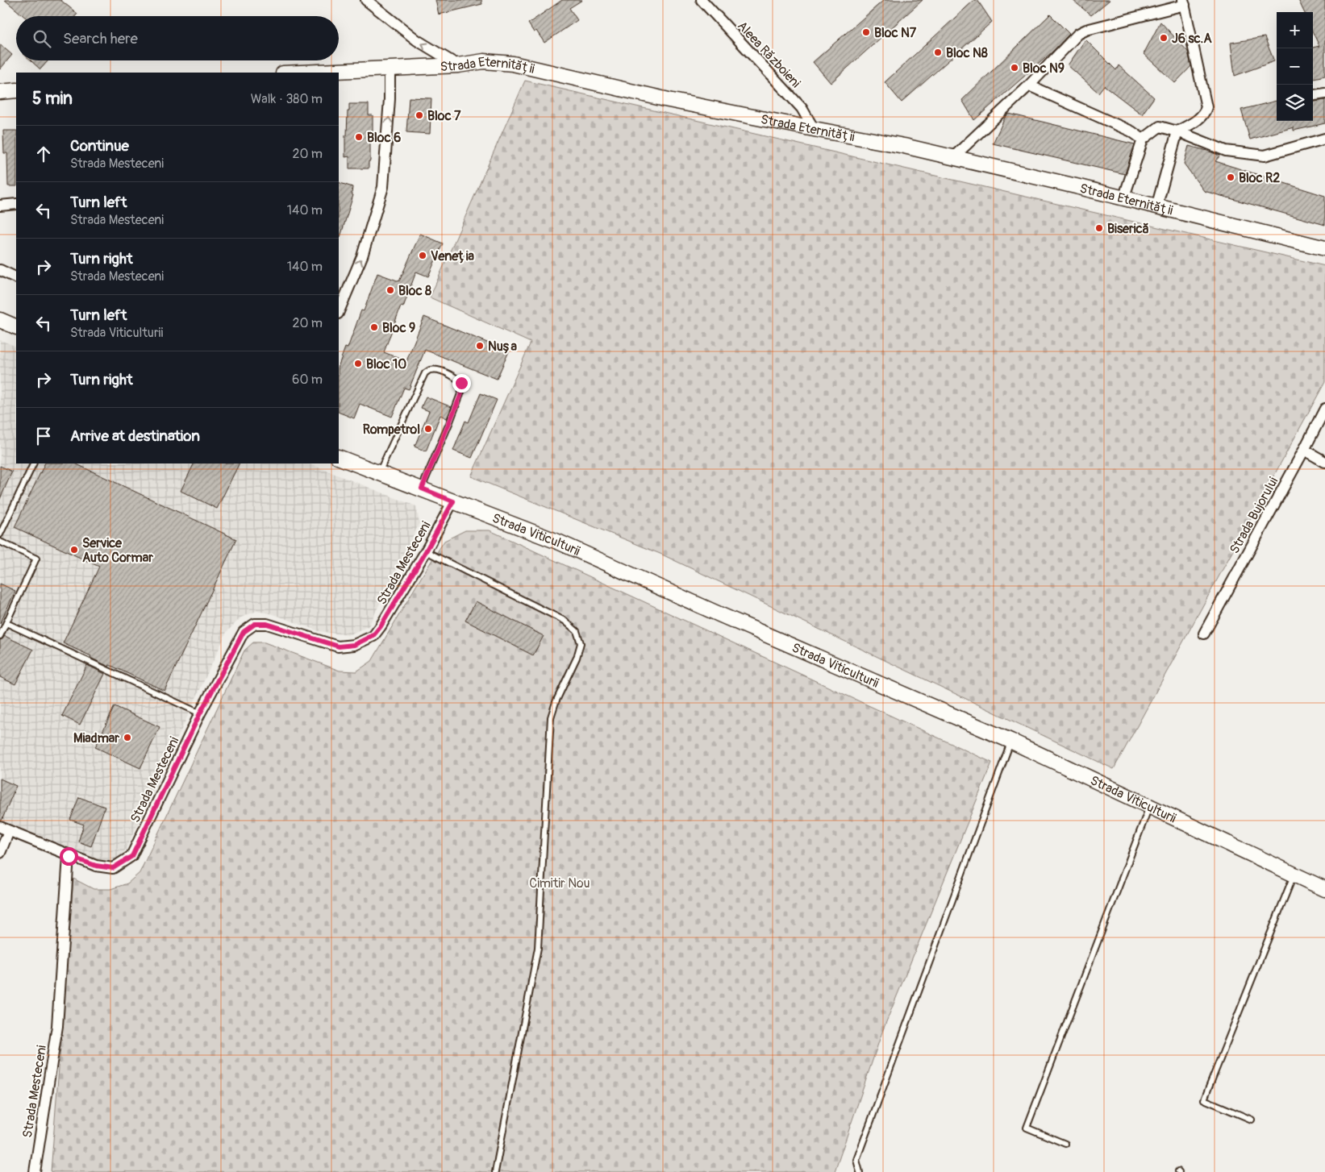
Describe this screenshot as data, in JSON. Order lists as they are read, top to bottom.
{
  "streets": {
    "main road": ["Strada Eternității", "Strada Viticulturii"],
    "street": ["Aleea Războieni", "Strada Bujorului", "Strada Mesteceni"]
  },
  "crossings": [
    ["Aleea Războieni", "Strada Eternității"],
    ["Strada Viticulturii", "Strada Mesteceni"]
  ],
  "parks": ["Cimitir Nou"],
  "places": [
    "Bloc N7",
    "J6 sc.A",
    "Bloc N8",
    "Bloc N9",
    "Bloc 7",
    "Bloc 6",
    "Bloc R2",
    "Biserică",
    "Veneția",
    "Bloc 8",
    "Bloc 9",
    "Nușa",
    "Bloc 10",
    "Rompetrol",
    "Service Auto Cormar",
    "Miadmar"
  ],
  "page": {
    "map_buttons": ["+", "−"],
    "search": "Search here",
    "heading": ["5 min", "Walk · 380 m"],
    "list": [
      ["Continue", "Strada Mesteceni", "20 m"],
      ["Turn left", "Strada Mesteceni", "140 m"],
      ["Turn right", "Strada Mesteceni", "140 m"],
      ["Turn left", "Strada Viticulturii", "20 m"],
      ["Turn right", "60 m"],
      "Arrive at destination"
    ]
  }
}
